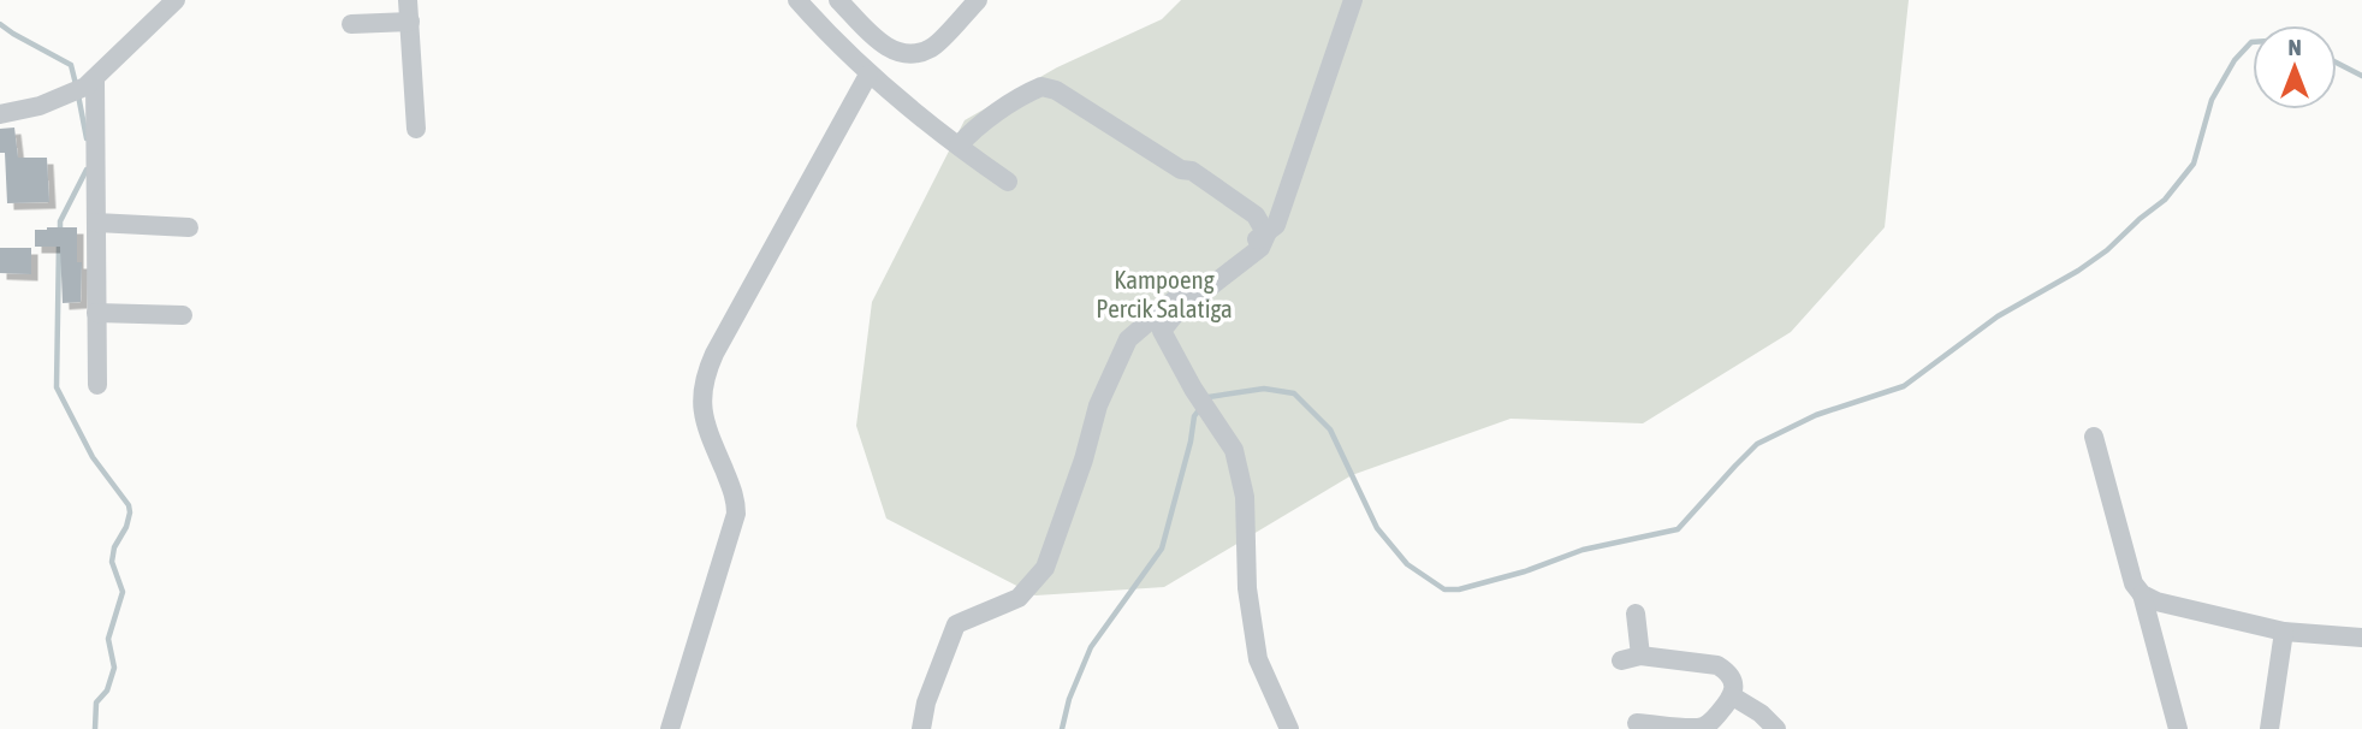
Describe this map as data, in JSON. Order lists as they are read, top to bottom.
{
  "parks": ["Kampoeng Percik Salatiga"],
  "north": "top"
}
